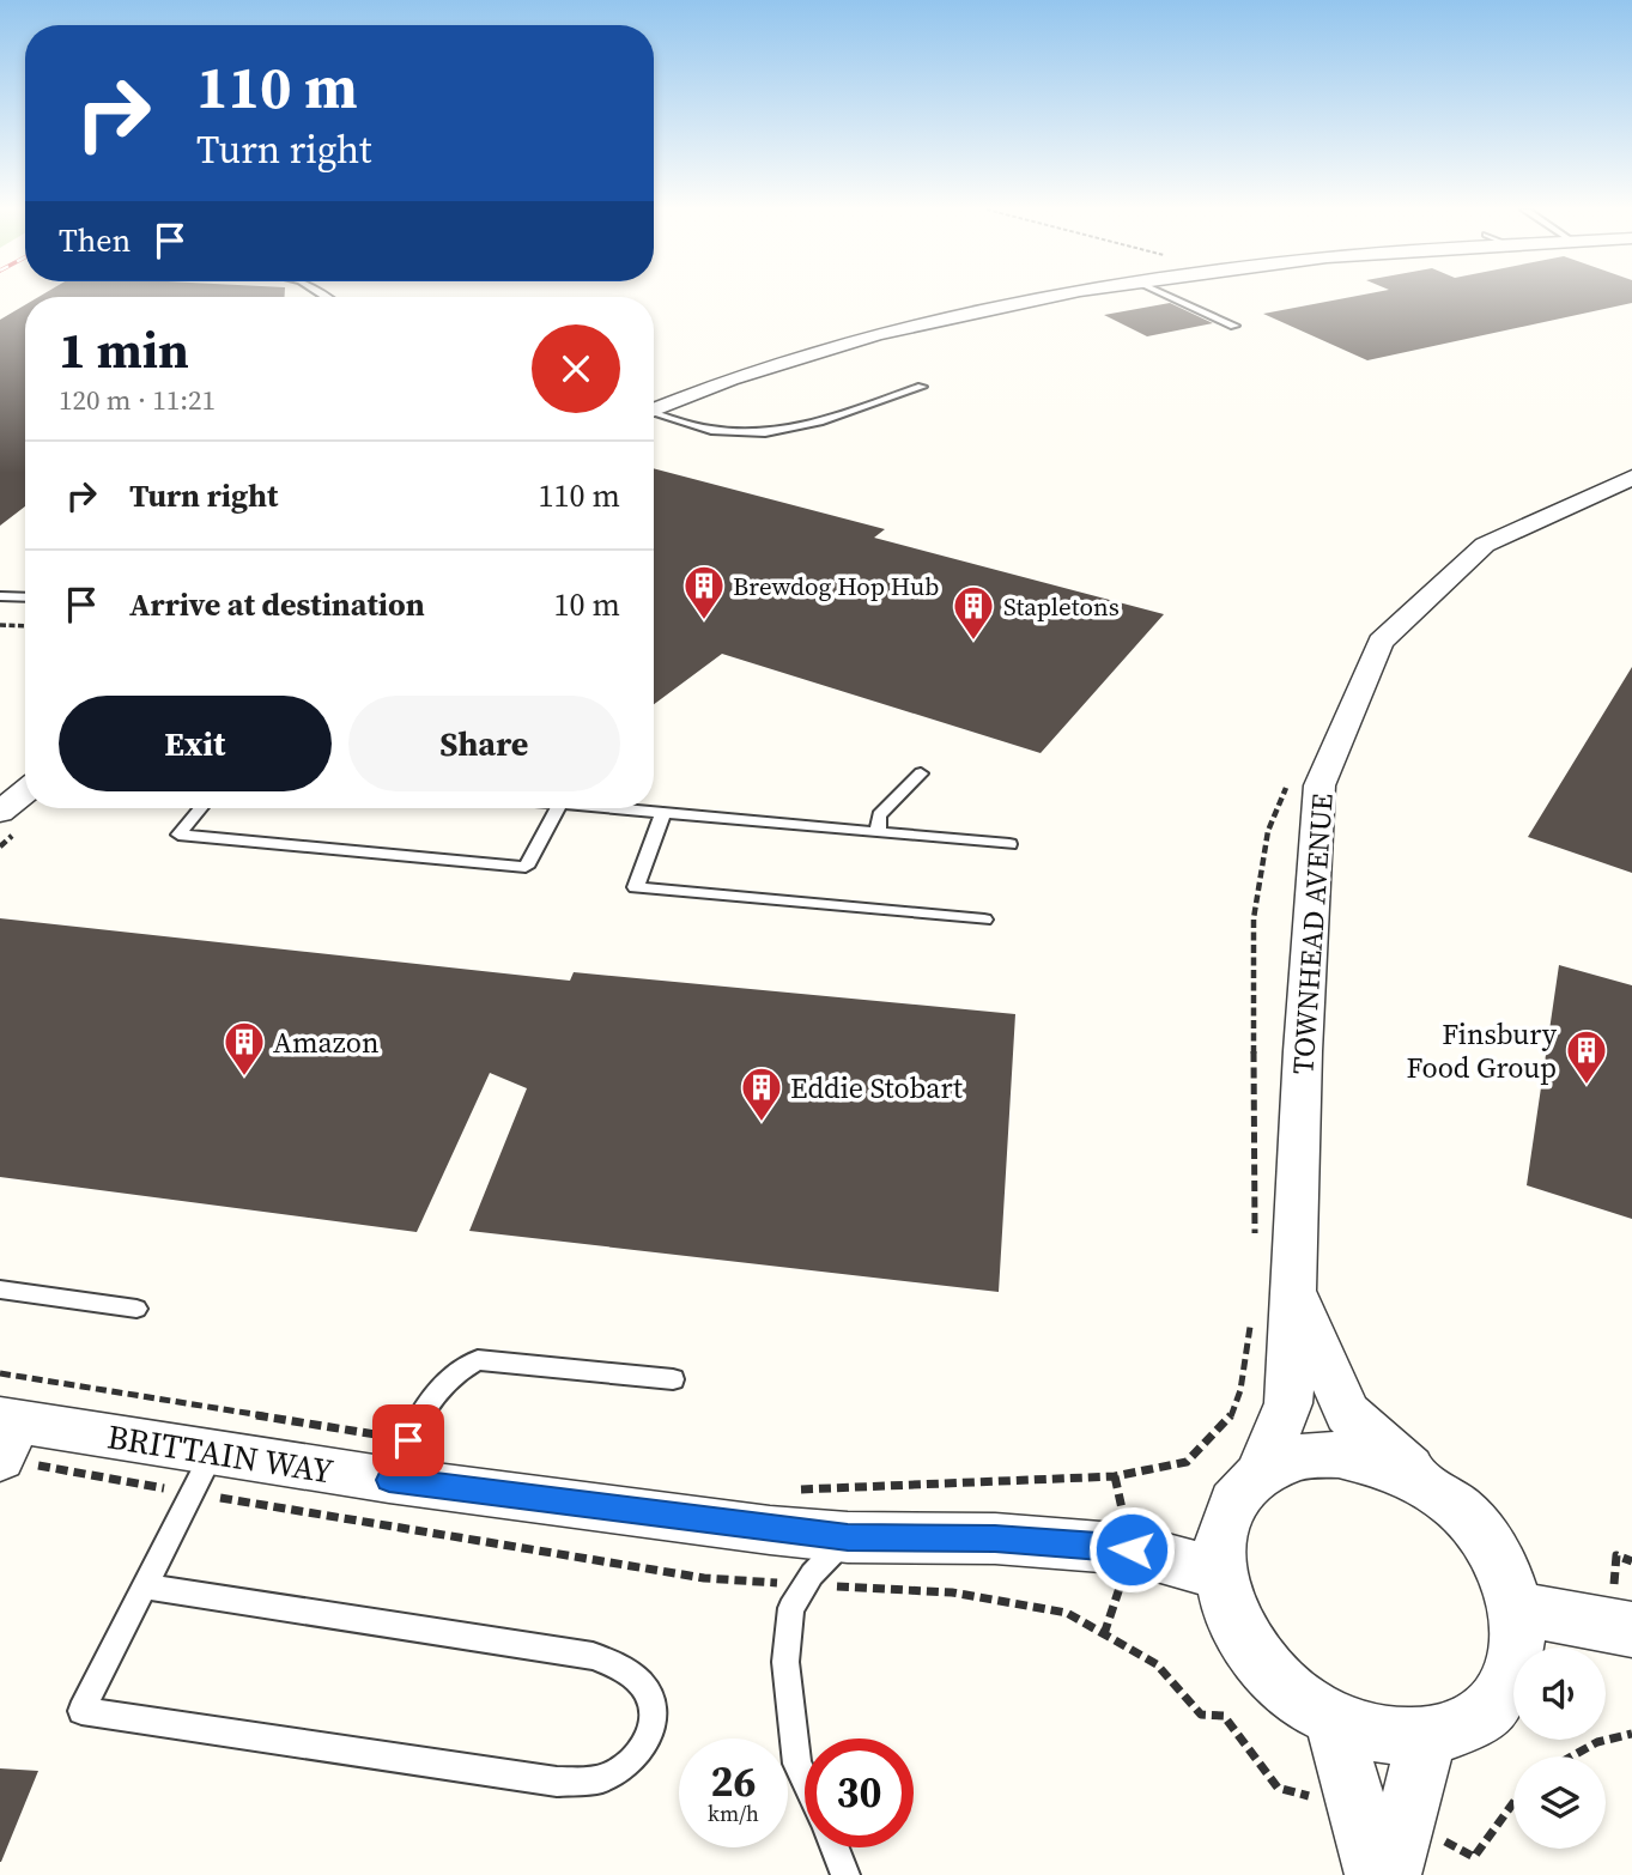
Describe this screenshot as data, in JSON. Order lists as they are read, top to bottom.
{
  "streets": {
    "street": ["TOWNHEAD AVENUE", "BRITTAIN WAY"]
  },
  "crossings": [
    ["TOWNHEAD AVENUE", "BRITTAIN WAY"]
  ],
  "places": {
    "building": [
      "Brewdog Hop Hub",
      "Stapletons",
      "Amazon",
      "Finsbury Food Group",
      "Eddie Stobart"
    ]
  },
  "page": {
    "turn": ["110 m", "Turn right"],
    "then": "Then",
    "heading": ["1 min", "120 m · 11:21"],
    "list": [
      {
        "name": "Turn right",
        "value": "110 m"
      },
      {
        "name": "Arrive at destination",
        "value": "10 m"
      }
    ],
    "buttons": ["Exit", "Share"],
    "speed": "26 km/h",
    "limit": "30"
  }
}
